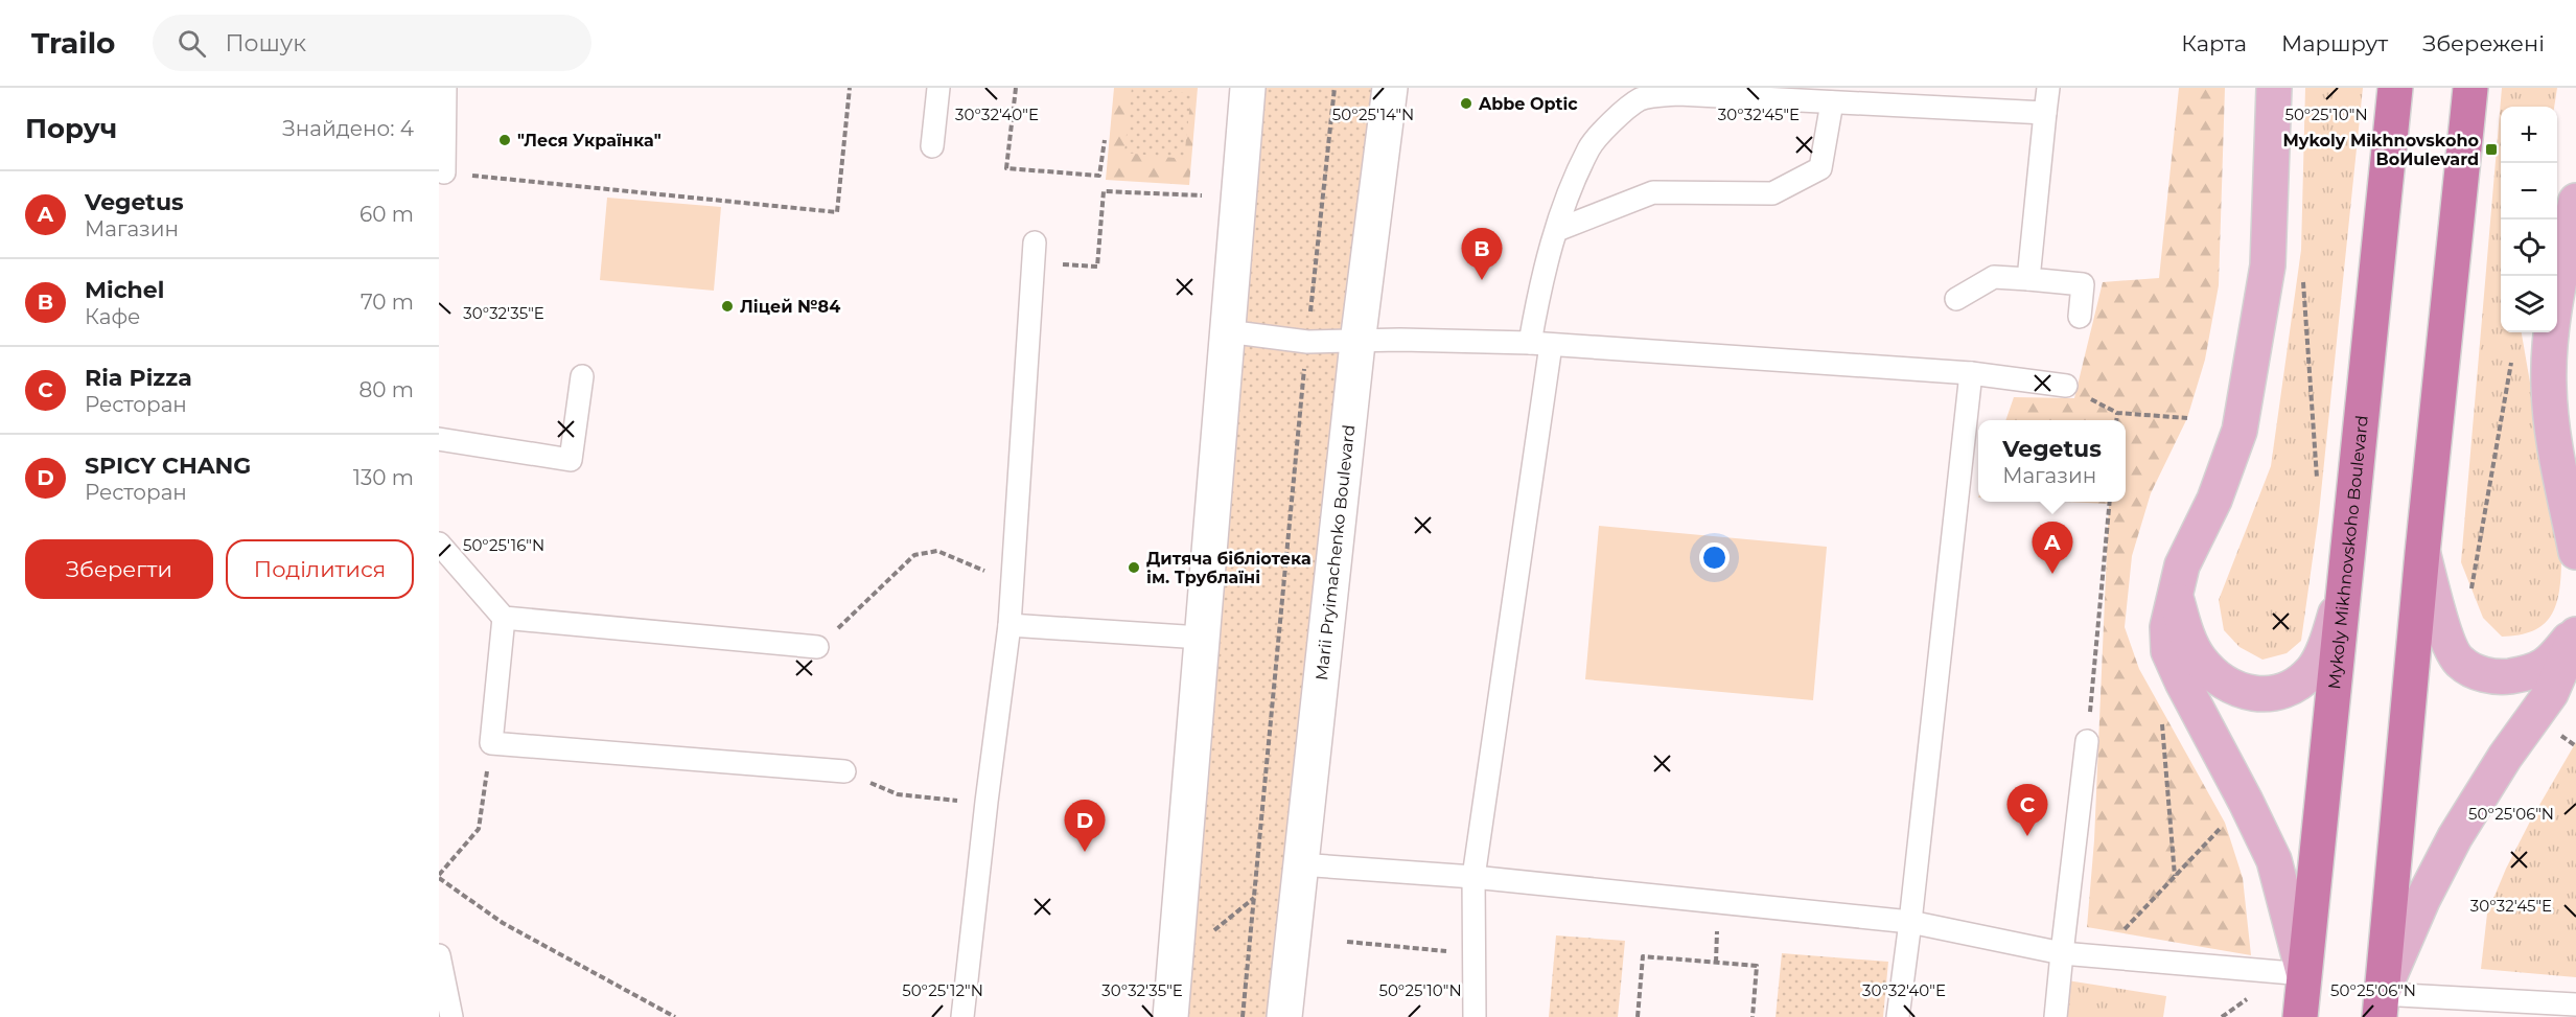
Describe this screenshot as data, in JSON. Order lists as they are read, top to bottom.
{
  "streets": {
    "highway": ["Mykoly Mikhnovskoho Boulevard"],
    "street": ["Marii Pryimachenko Boulevard"]
  },
  "places": {
    "other": [
      "Abbe Optic",
      "\"Леся Українка\"",
      "Ліцей №84",
      "Дитяча бібліотека ім. Трублаїні"
    ],
    "transit": ["Mykoly Mikhnovskoho BoИulevard"]
  },
  "page": {
    "header": "Trailo",
    "search": "Пошук",
    "nav": ["Карта", "Маршрут", "Збережені"],
    "heading": ["Поруч", "Знайдено: 4"],
    "map_buttons": ["+", "−"],
    "list": [
      {
        "mark": "A",
        "name": "Vegetus",
        "note": "Магазин",
        "value": "60 m"
      },
      {
        "mark": "B",
        "name": "Michel",
        "note": "Кафе",
        "value": "70 m"
      },
      {
        "mark": "C",
        "name": "Ria Pizza",
        "note": "Ресторан",
        "value": "80 m"
      },
      {
        "mark": "D",
        "name": "SPICY CHANG",
        "note": "Ресторан",
        "value": "130 m"
      }
    ],
    "pins": [
      "B",
      "A",
      "C",
      "D"
    ],
    "popup": ["Vegetus", "Магазин"],
    "buttons": ["Зберегти", "Поділитися"]
  },
  "coordinates": [
    "30°32'40\"E",
    "30°32'45\"E",
    "50°25'10\"N",
    "50°25'14\"N",
    "30°32'35\"E",
    "50°25'16\"N",
    "50°25'06\"N",
    "50°25'12\"N"
  ]
}
